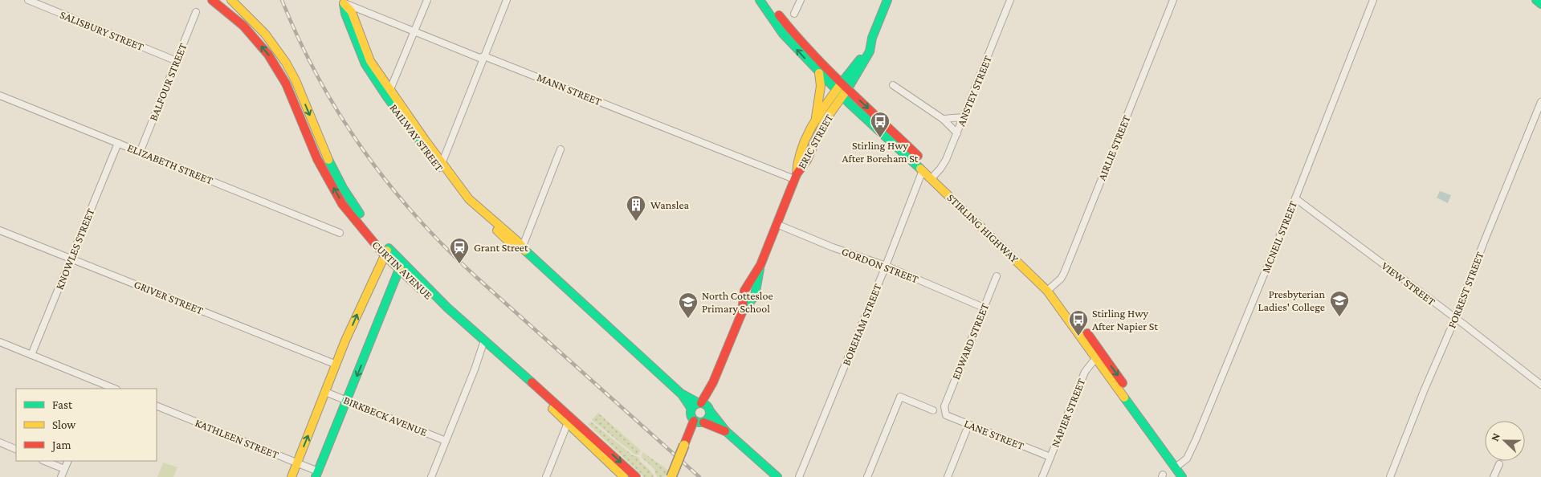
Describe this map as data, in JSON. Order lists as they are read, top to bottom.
{
  "streets": {
    "main road": [
      "RAILWAY STREET",
      "ERIC STREET",
      "STIRLING HIGHWAY",
      "CURTIN AVENUE"
    ],
    "street": [
      "SALISBURY STREET",
      "BALFOUR STREET",
      "MANN STREET",
      "ANSTEY STREET",
      "AIRLIE STREET",
      "ELIZABETH STREET",
      "MCNEIL STREET",
      "KNOWLES STREET",
      "GORDON STREET",
      "VIEW STREET",
      "FORREST STREET",
      "GRIVER STREET",
      "BOREHAM STREET",
      "EDWARD STREET",
      "NAPIER STREET",
      "BIRKBECK AVENUE",
      "LANE STREET",
      "KATHLEEN STREET"
    ]
  },
  "crossings": [
    ["SALISBURY STREET", "BALFOUR STREET"],
    ["BALFOUR STREET", "ELIZABETH STREET"],
    ["MANN STREET", "RAILWAY STREET"],
    ["MANN STREET", "ERIC STREET"],
    ["ANSTEY STREET", "STIRLING HIGHWAY"],
    ["RAILWAY STREET", "ERIC STREET"],
    ["ERIC STREET", "STIRLING HIGHWAY"],
    ["ERIC STREET", "GORDON STREET"],
    ["AIRLIE STREET", "STIRLING HIGHWAY"],
    ["ELIZABETH STREET", "KNOWLES STREET"],
    ["STIRLING HIGHWAY", "MCNEIL STREET"],
    ["STIRLING HIGHWAY", "BOREHAM STREET"],
    ["STIRLING HIGHWAY", "NAPIER STREET"],
    ["MCNEIL STREET", "VIEW STREET"],
    ["KNOWLES STREET", "GRIVER STREET"],
    ["GORDON STREET", "BOREHAM STREET"],
    ["GORDON STREET", "EDWARD STREET"],
    ["VIEW STREET", "FORREST STREET"],
    ["EDWARD STREET", "LANE STREET"],
    ["NAPIER STREET", "LANE STREET"]
  ],
  "places": {
    "bus stop": ["Stirling Hwy After Boreham St", "Stirling Hwy After Napier St"],
    "building": ["Wanslea"],
    "station": ["Grant Street"],
    "school or university": ["Presbyterian Ladies' College", "North Cottesloe Primary School"]
  },
  "legend": ["Fast", "Slow", "Jam"],
  "north": "left"
}
